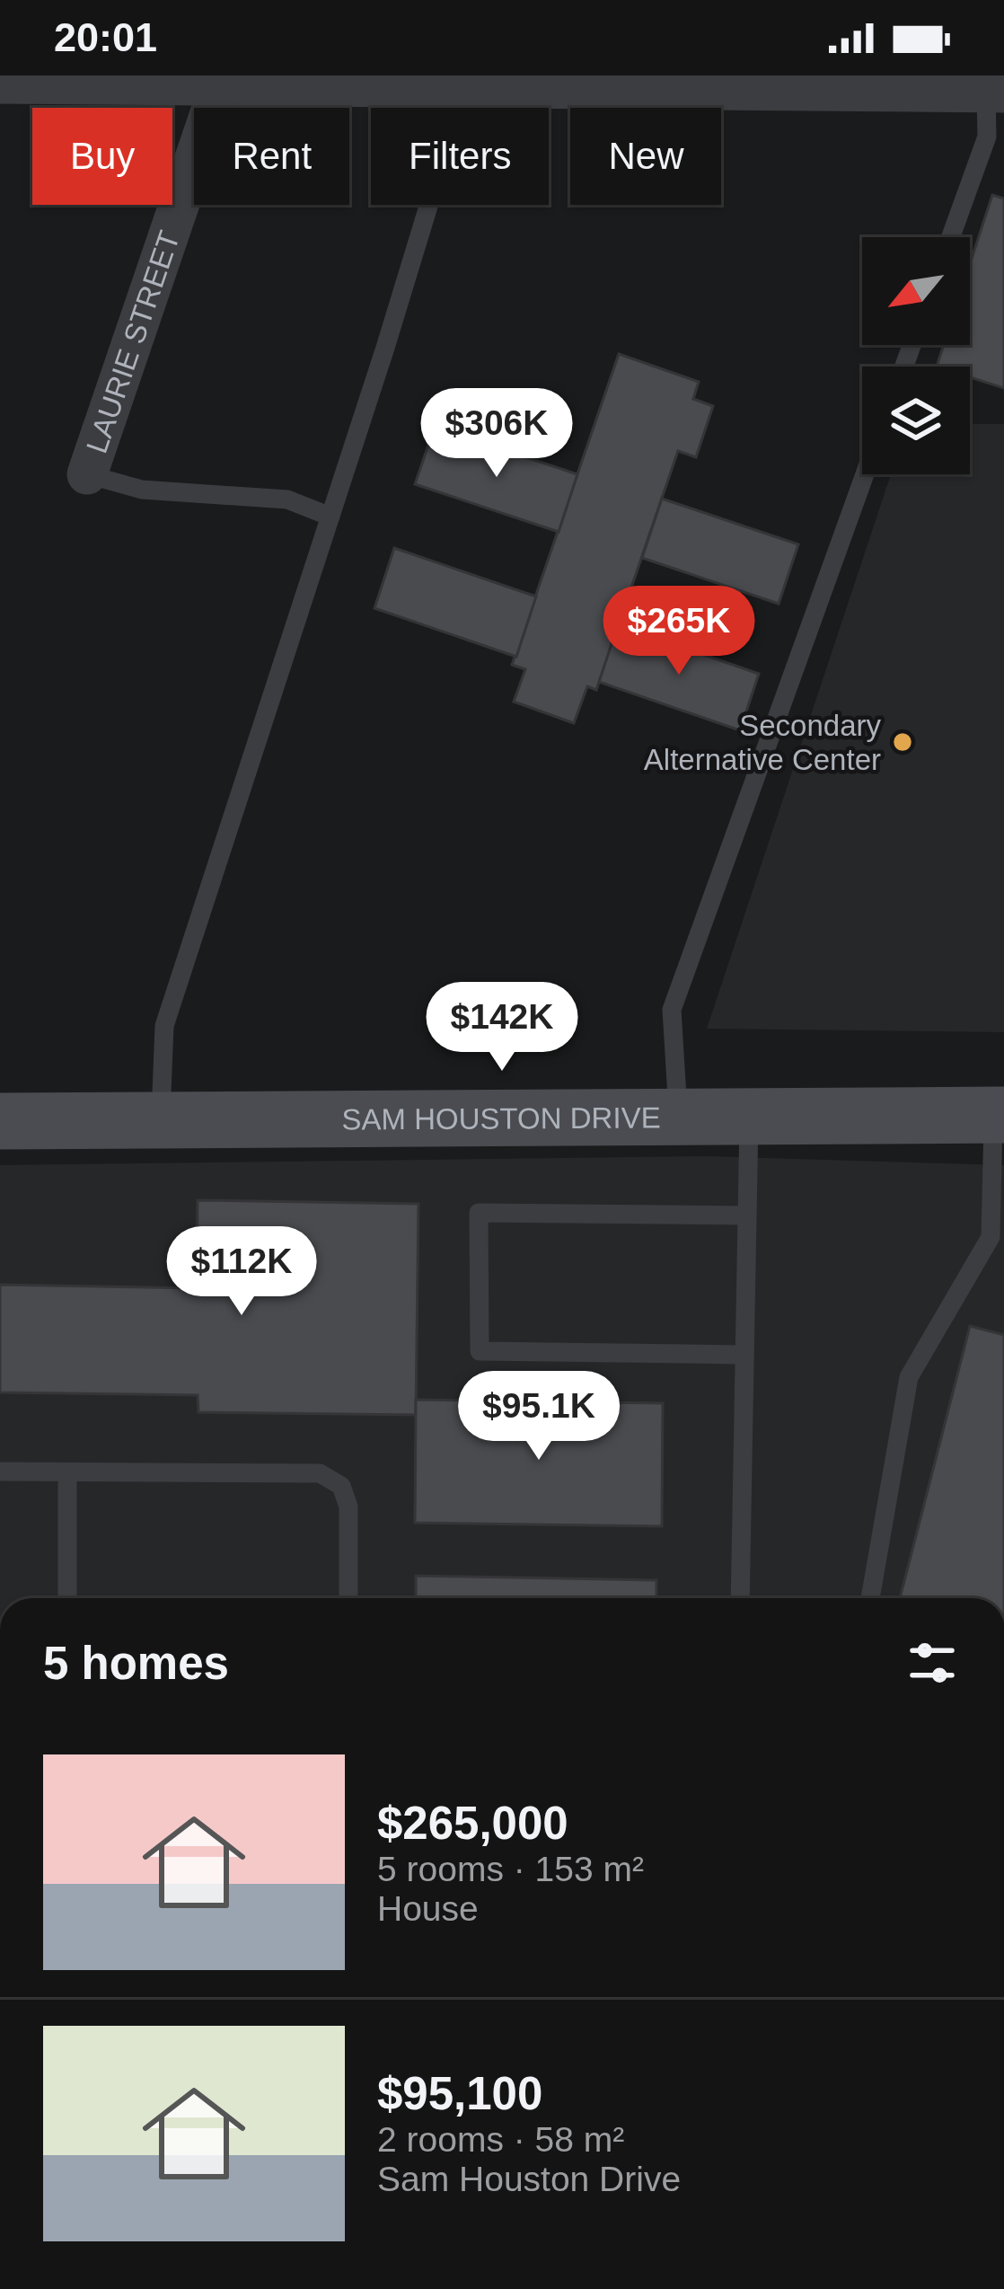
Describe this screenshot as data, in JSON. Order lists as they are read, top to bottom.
{
  "streets": {
    "street": ["LAURIE STREET", "SAM HOUSTON DRIVE"]
  },
  "places": ["Secondary Alternative Center"],
  "north": "bottom left",
  "page": {
    "status": "20:01",
    "chip": [
      "Buy",
      "Rent",
      "Filters",
      "New"
    ],
    "price": [
      "$306K",
      "$265K",
      "$142K",
      "$112K",
      "$95.1K"
    ],
    "heading": "5 homes",
    "list": [
      {
        "name": "$265,000",
        "note": "5 rooms · 153 m² · House"
      },
      {
        "name": "$95,100",
        "note": "2 rooms · 58 m² · Sam Houston Drive"
      }
    ]
  }
}
